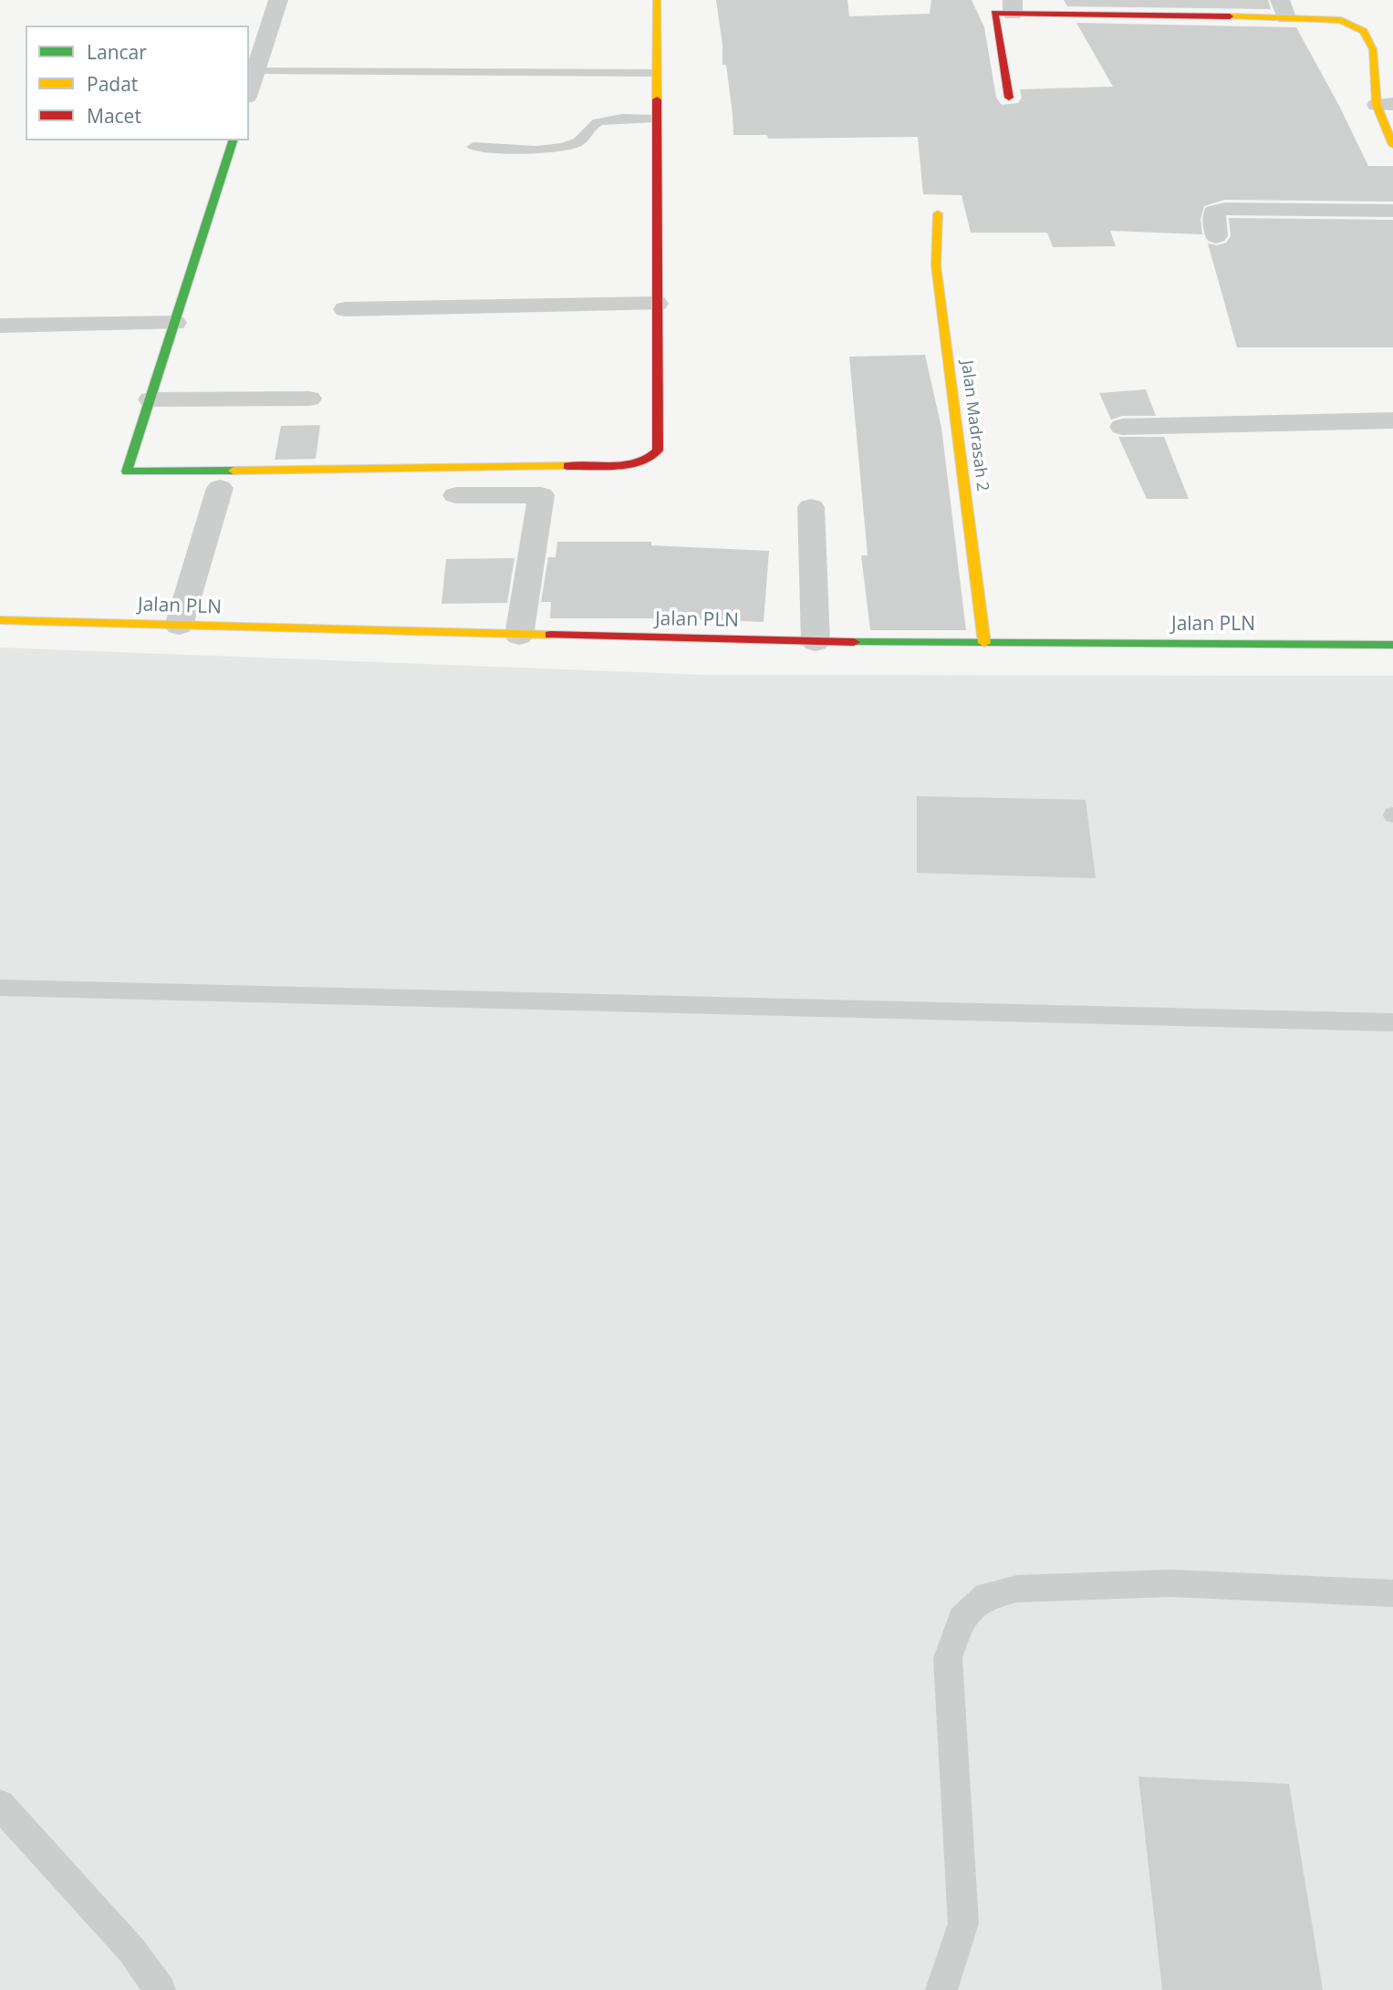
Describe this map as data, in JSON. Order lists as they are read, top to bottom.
{
  "streets": {
    "street": ["Jalan Madrasah 2", "Jalan PLN"]
  },
  "crossings": [
    ["Jalan Madrasah 2", "Jalan PLN"]
  ],
  "legend": ["Lancar", "Padat", "Macet"]
}
